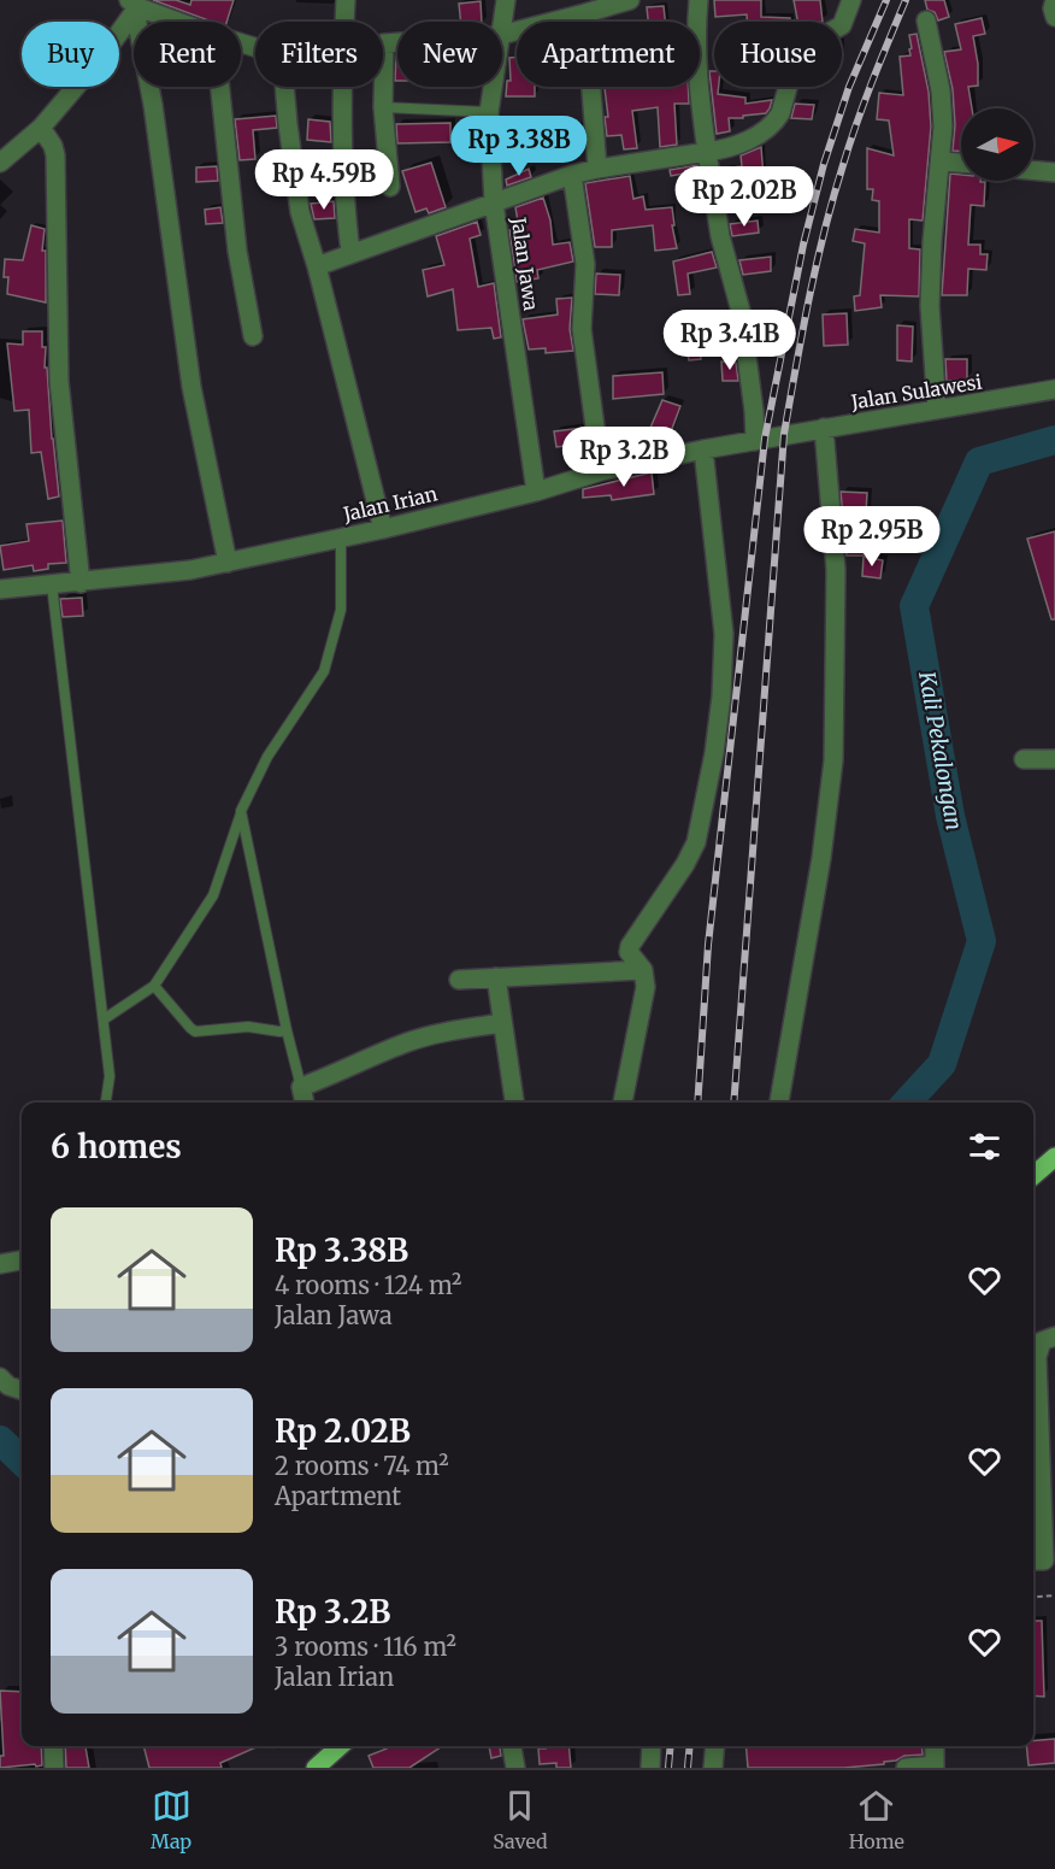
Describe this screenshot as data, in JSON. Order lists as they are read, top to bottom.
{
  "streets": {
    "street": ["Jalan Jawa", "Jalan Sulawesi", "Jalan Irian"]
  },
  "crossings": [
    ["Jalan Jawa", "Jalan Irian"],
    ["Jalan Sulawesi", "Jalan Irian"]
  ],
  "water": ["Kali Pekalongan"],
  "north": "right",
  "page": {
    "chip": [
      "Buy",
      "Rent",
      "Filters",
      "New",
      "Apartment",
      "House"
    ],
    "price": [
      "Rp 3.38B",
      "Rp 4.59B",
      "Rp 2.02B",
      "Rp 3.41B",
      "Rp 3.2B",
      "Rp 2.95B"
    ],
    "heading": "6 homes",
    "list": [
      {
        "name": "Rp 3.38B",
        "note": "4 rooms · 124 m² · Jalan Jawa"
      },
      {
        "name": "Rp 2.02B",
        "note": "2 rooms · 74 m² · Apartment"
      },
      {
        "name": "Rp 3.2B",
        "note": "3 rooms · 116 m² · Jalan Irian"
      }
    ],
    "tabs": ["Map", "Saved", "Home"]
  }
}
